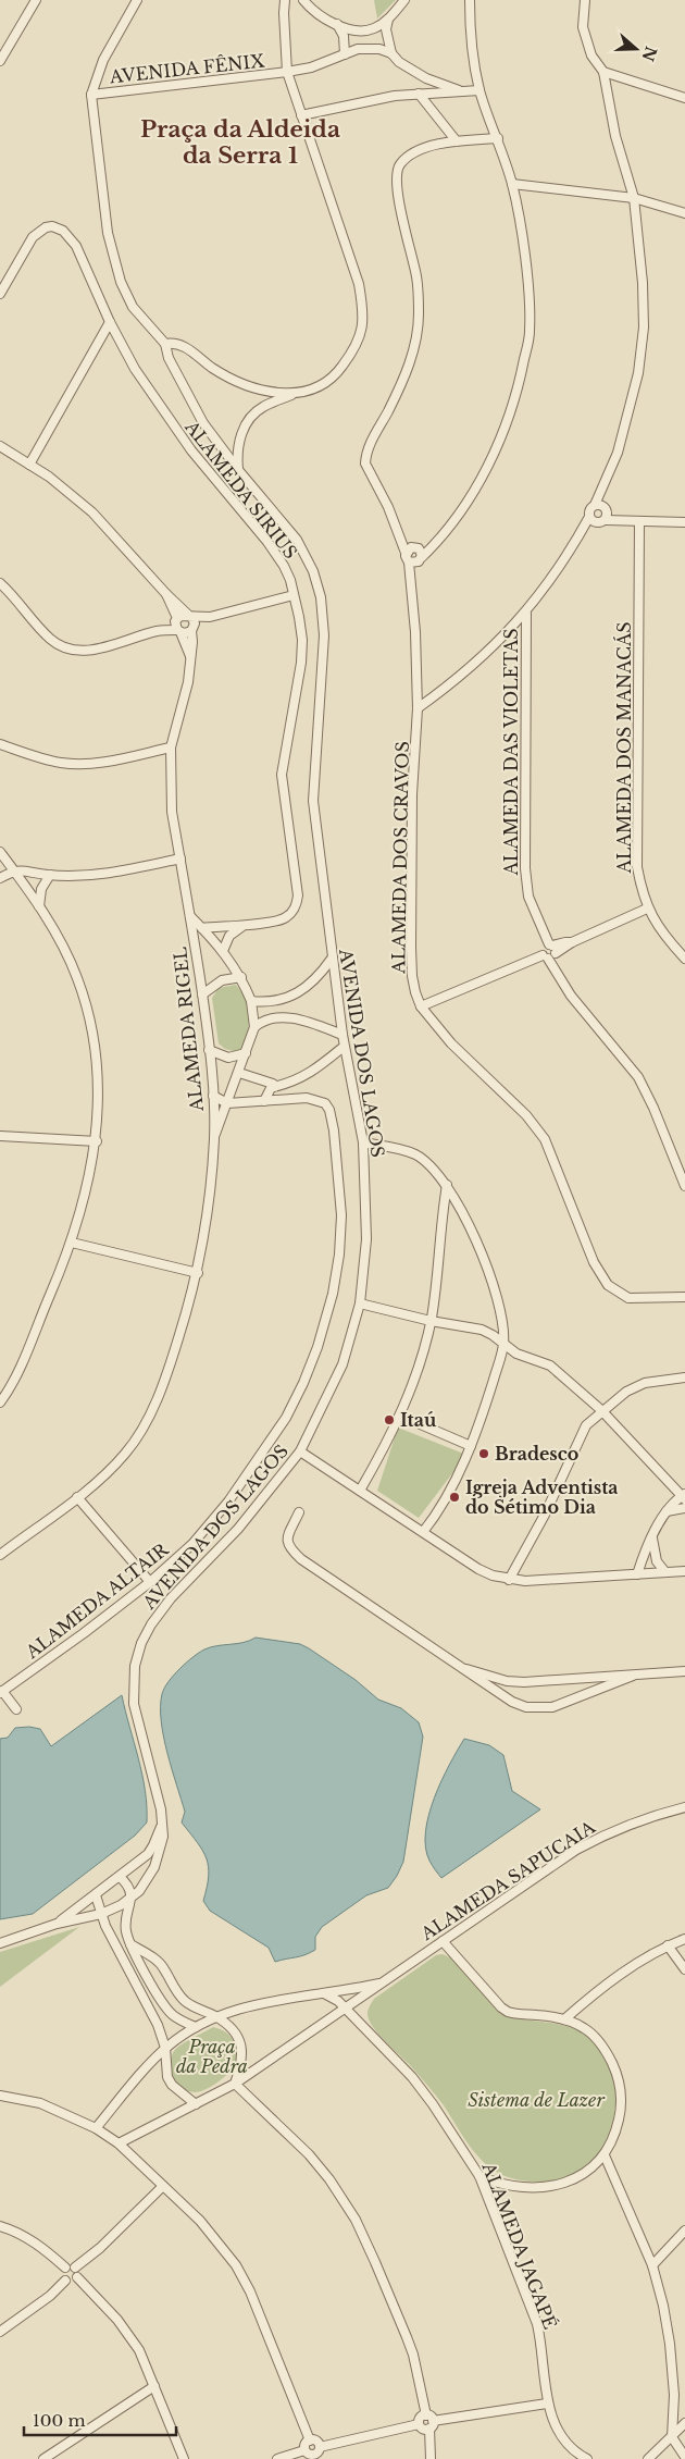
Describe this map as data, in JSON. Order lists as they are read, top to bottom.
{
  "streets": {
    "street": [
      "AVENIDA FÊNIX",
      "ALAMEDA SIRIUS",
      "ALAMEDA DOS MANACÁS",
      "ALAMEDA DAS VIOLETAS",
      "ALAMEDA DOS CRAVOS",
      "ALAMEDA RIGEL",
      "AVENIDA DOS LAGOS",
      "ALAMEDA ALTAIR",
      "ALAMEDA SAPUCAIA",
      "ALAMEDA JAGAPÉ"
    ]
  },
  "crossings": [
    ["ALAMEDA SAPUCAIA", "ALAMEDA JAGAPÉ"]
  ],
  "districts": ["Praça da Aldeida da Serra 1"],
  "parks": ["Praça da Pedra", "Sistema de Lazer"],
  "places": ["Itaú", "Bradesco", "Igreja Adventista do Sétimo Dia"],
  "scale_bar": "100 m",
  "north": "right"
}
